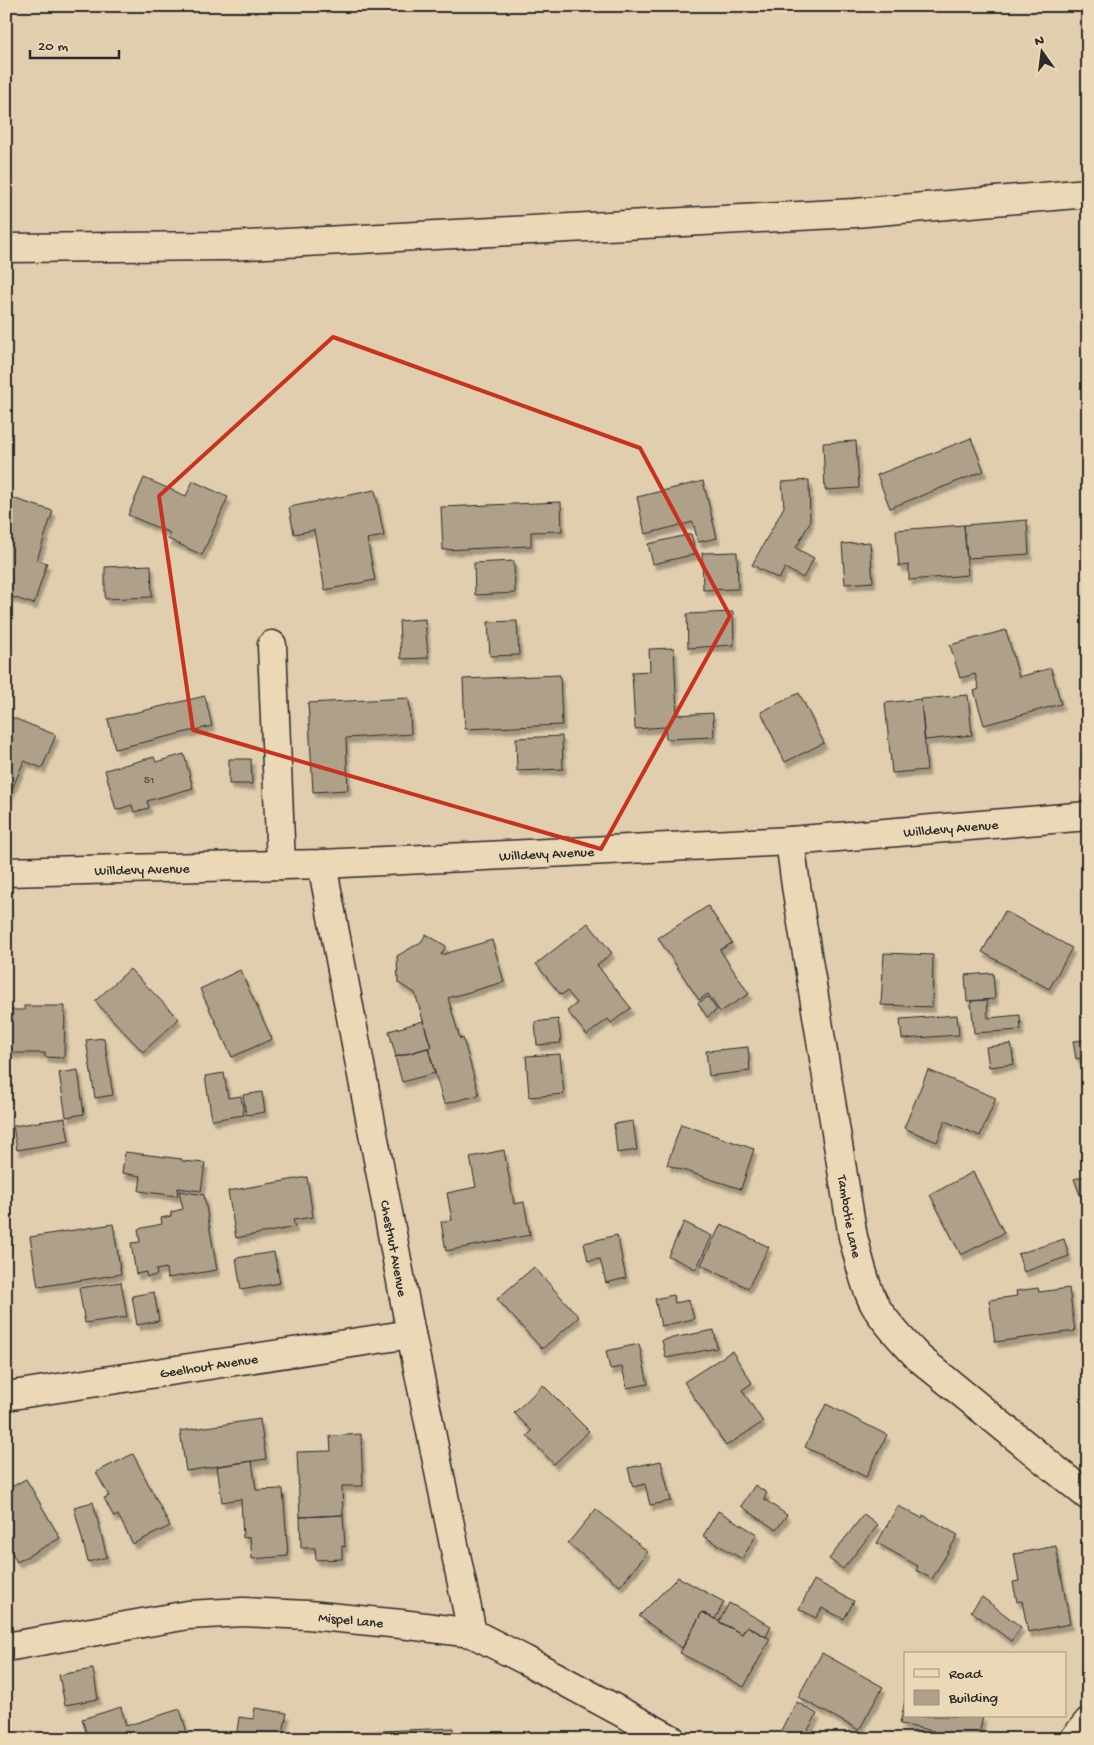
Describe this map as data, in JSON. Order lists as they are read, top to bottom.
{
  "streets": {
    "main road": [
      "Willdevy Avenue",
      "Tambotie Lane",
      "Chestnut Avenue",
      "Geelhout Avenue",
      "Mispel Lane"
    ]
  },
  "crossings": [
    ["Willdevy Avenue", "Tambotie Lane"],
    ["Willdevy Avenue", "Chestnut Avenue"],
    ["Chestnut Avenue", "Geelhout Avenue"],
    ["Chestnut Avenue", "Mispel Lane"]
  ],
  "house_numbers": ["51"],
  "legend": ["Road", "Building"],
  "scale_bar": "20 m",
  "north": "top"
}
